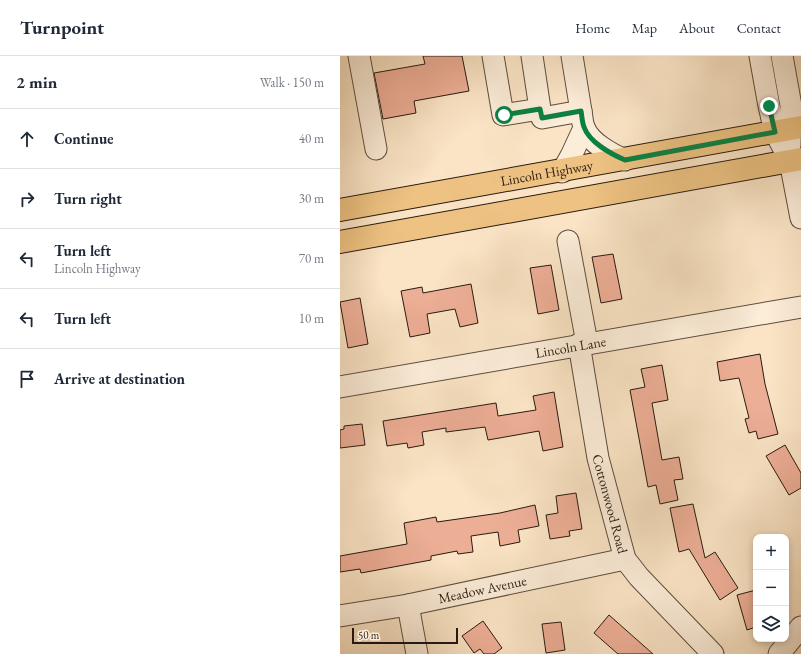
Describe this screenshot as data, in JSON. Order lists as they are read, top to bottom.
{
  "streets": {
    "main road": ["Lincoln Highway"],
    "street": ["Lincoln Lane", "Cottonwood Road", "Meadow Avenue"]
  },
  "crossings": [
    ["Lincoln Lane", "Cottonwood Road"],
    ["Cottonwood Road", "Meadow Avenue"]
  ],
  "scale_bar": "50 m",
  "page": {
    "header": "Turnpoint",
    "nav": [
      "Home",
      "Map",
      "About",
      "Contact"
    ],
    "heading": ["2 min", "Walk · 150 m"],
    "list": [
      ["Continue", "40 m"],
      ["Turn right", "30 m"],
      ["Turn left", "Lincoln Highway", "70 m"],
      ["Turn left", "10 m"],
      "Arrive at destination"
    ],
    "map_buttons": ["+", "−"],
    "scale": "50 m"
  }
}
